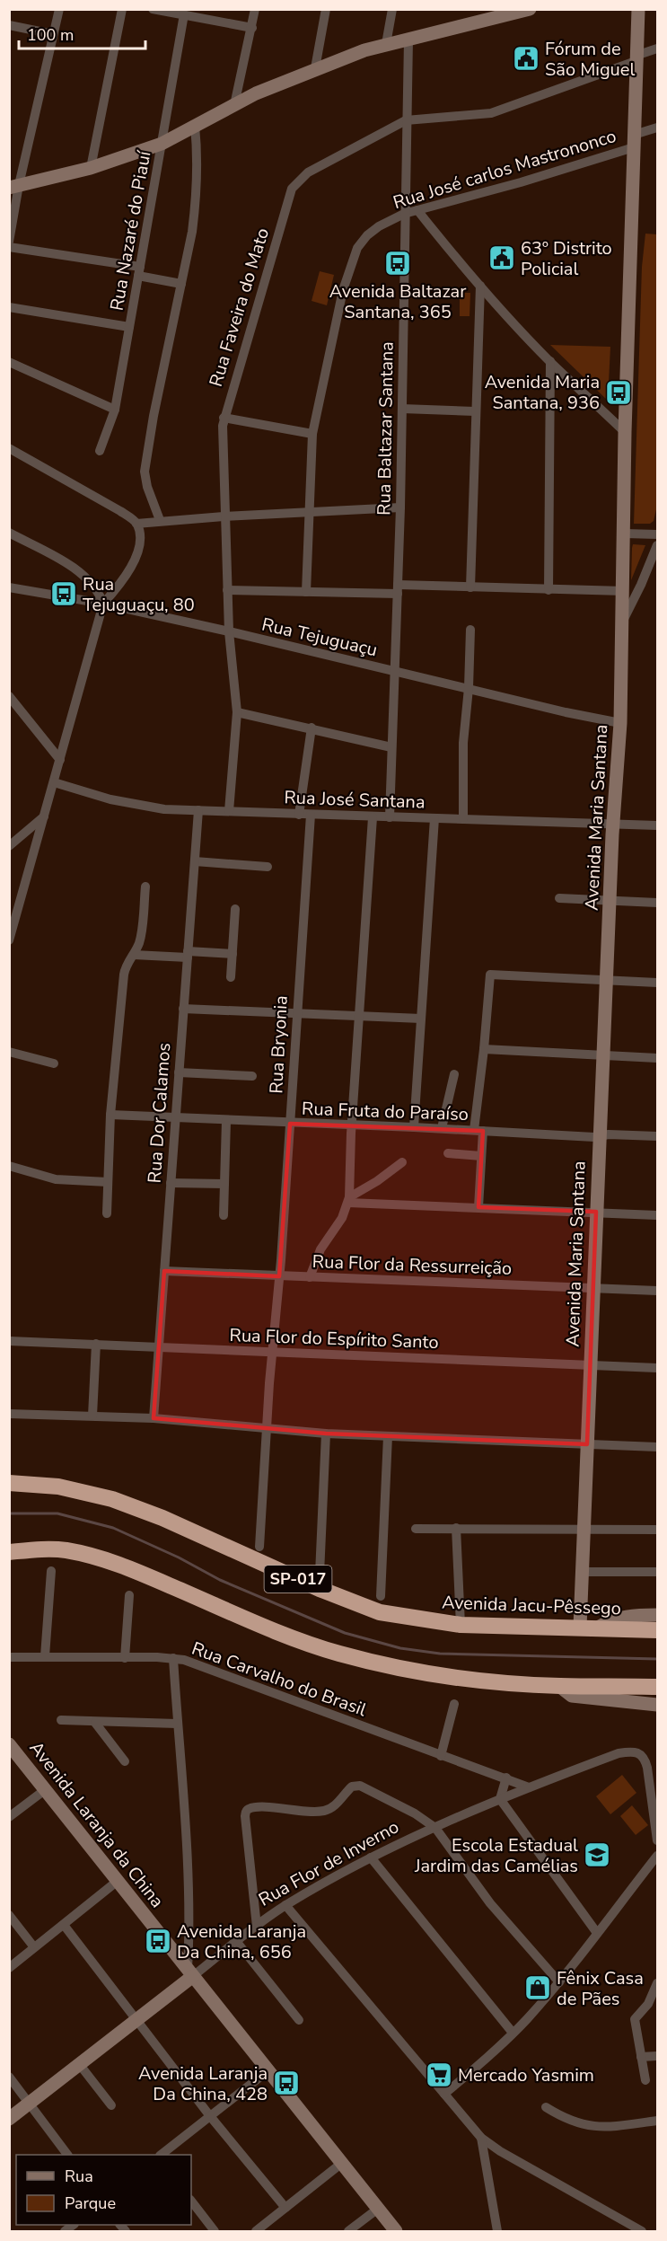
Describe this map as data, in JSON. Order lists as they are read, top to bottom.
{
  "streets": {
    "highway": ["SP-017", "Avenida Jacu-Pêssego"],
    "street": [
      "Rua José carlos Mastrononco",
      "Rua Nazaré do Piauí",
      "Rua Faveira do Mato",
      "Rua Baltazar Santana",
      "Rua Tejuguaçu",
      "Rua José Santana",
      "Avenida Maria Santana",
      "Rua Bryonia",
      "Rua Fruta do Paraíso",
      "Rua Dor Calamos",
      "Rua Flor da Ressurreição",
      "Rua Flor do Espírito Santo",
      "Rua Carvalho do Brasil",
      "Avenida Laranja da China",
      "Rua Flor de Inverno"
    ]
  },
  "crossings": [
    ["Rua José carlos Mastrononco", "Rua Baltazar Santana"],
    ["Rua José carlos Mastrononco", "Avenida Maria Santana"],
    ["Rua Faveira do Mato", "Rua Baltazar Santana"],
    ["Rua Faveira do Mato", "Rua Tejuguaçu"],
    ["Rua Faveira do Mato", "Rua José Santana"],
    ["Rua Faveira do Mato", "Avenida Maria Santana"],
    ["Rua Baltazar Santana", "Rua Tejuguaçu"],
    ["Rua Baltazar Santana", "Rua José Santana"],
    ["Rua Tejuguaçu", "Avenida Maria Santana"],
    ["Rua José Santana", "Avenida Maria Santana"],
    ["Rua José Santana", "Rua Bryonia"],
    ["Rua José Santana", "Rua Dor Calamos"],
    ["Avenida Maria Santana", "Rua Fruta do Paraíso"],
    ["Avenida Maria Santana", "Rua Flor da Ressurreição"],
    ["Avenida Maria Santana", "Rua Flor do Espírito Santo"],
    ["Avenida Maria Santana", "Avenida Jacu-Pêssego"],
    ["Rua Bryonia", "Rua Fruta do Paraíso"],
    ["Rua Bryonia", "Rua Flor da Ressurreição"],
    ["Rua Bryonia", "Rua Flor do Espírito Santo"],
    ["Rua Fruta do Paraíso", "Rua Dor Calamos"],
    ["Rua Dor Calamos", "Rua Flor da Ressurreição"],
    ["Rua Dor Calamos", "Rua Flor do Espírito Santo"],
    ["Rua Carvalho do Brasil", "Rua Flor de Inverno"],
    ["Avenida Laranja da China", "Rua Flor de Inverno"]
  ],
  "places": {
    "public building": ["Fórum de São Miguel", "63º Distrito Policial"],
    "bus stop": [
      "Avenida Baltazar Santana, 365",
      "Avenida Maria Santana, 936",
      "Rua Tejuguaçu, 80",
      "Avenida Laranja Da China, 656",
      "Avenida Laranja Da China, 428"
    ],
    "school or university": ["Escola Estadual Jardim das Camélias"],
    "shop": ["Fênix Casa de Pães"],
    "supermarket": ["Mercado Yasmim"]
  },
  "legend": ["Rua", "Parque"],
  "scale_bar": "100 m"
}
